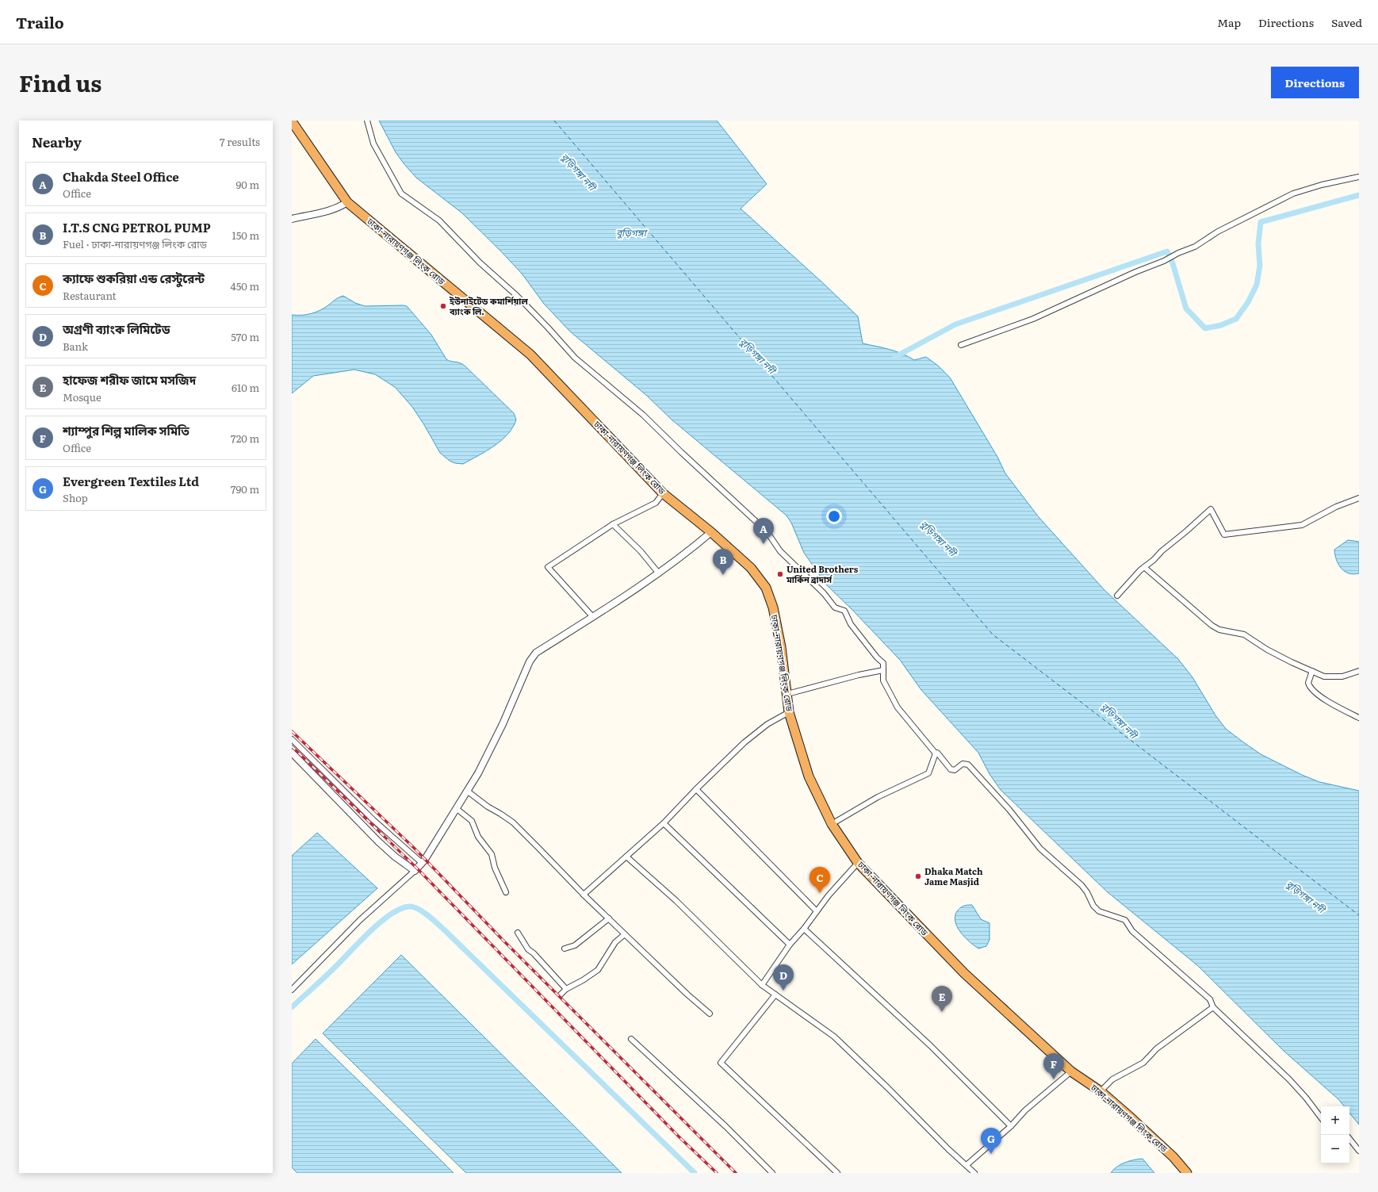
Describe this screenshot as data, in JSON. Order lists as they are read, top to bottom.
{
  "streets": {
    "highway": ["ঢাকা-নারায়ণগঞ্জ লিংক রোড"]
  },
  "water": ["বুড়িগঙ্গা নদী", "বুড়িগঙ্গা"],
  "places": ["ইউনাইটেড কমার্শিয়াল ব্যাংক লি.", "United Brothers মার্কিন ব্রাদার্স", "Dhaka Match Jame Masjid"],
  "page": {
    "header": "Trailo",
    "nav": ["Map", "Directions", "Saved"],
    "title": "Find us",
    "buttons": "Directions",
    "heading": ["Nearby", "7 results"],
    "list": [
      {
        "mark": "A",
        "name": "Chakda Steel Office",
        "note": "Office",
        "value": "90 m"
      },
      {
        "mark": "B",
        "name": "I.T.S CNG PETROL PUMP",
        "note": "Fuel · ঢাকা-নারায়ণগঞ্জ লিংক রোড",
        "value": "150 m"
      },
      {
        "mark": "C",
        "name": "ক্যাফে শুকরিয়া এন্ড রেস্টুরেন্ট",
        "note": "Restaurant",
        "value": "450 m"
      },
      {
        "mark": "D",
        "name": "অগ্রণী ব্যাংক লিমিটেড",
        "note": "Bank",
        "value": "570 m"
      },
      {
        "mark": "E",
        "name": "হাফেজ শরীফ জামে মসজিদ",
        "note": "Mosque",
        "value": "610 m"
      },
      {
        "mark": "F",
        "name": "শ্যাম্পুর শিল্প মালিক সমিতি",
        "note": "Office",
        "value": "720 m"
      },
      {
        "mark": "G",
        "name": "Evergreen Textiles Ltd",
        "note": "Shop",
        "value": "790 m"
      }
    ],
    "pins": [
      "A",
      "B",
      "C",
      "D",
      "E",
      "F",
      "G"
    ],
    "map_buttons": ["+", "−"]
  }
}
